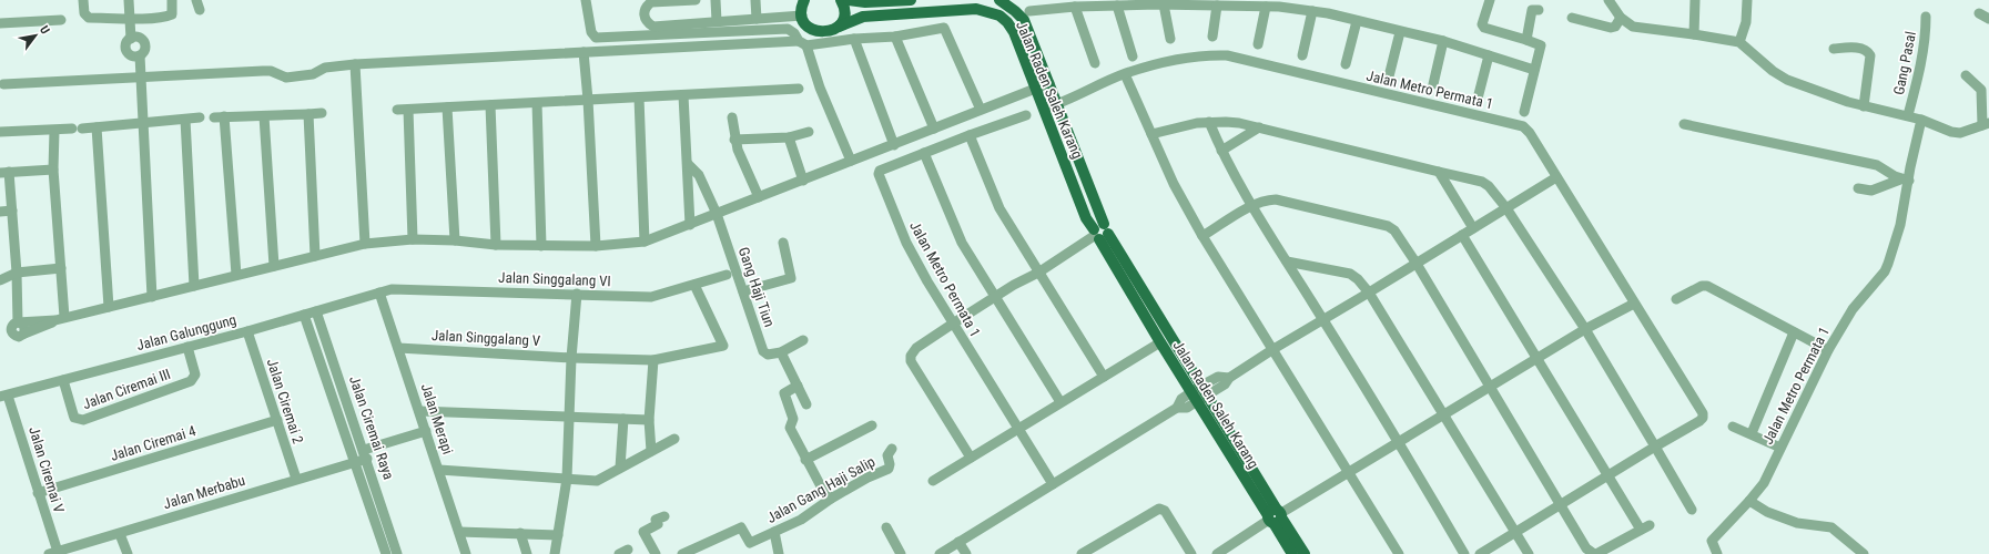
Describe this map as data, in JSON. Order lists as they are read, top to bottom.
{
  "streets": {
    "main road": ["Jalan Raden Saleh Karang"],
    "street": [
      "Gang Pasal",
      "Jalan Metro Permata 1",
      "Jalan Singgalang VI",
      "Gang Haji Tiun",
      "Jalan Galunggung",
      "Jalan Singgalang V",
      "Jalan Ciremai III",
      "Jalan Ciremai 2",
      "Jalan Merapi",
      "Jalan Ciremai Raya",
      "Jalan Ciremai 4",
      "Jalan Ciremai V",
      "Jalan Gang Haji Salip",
      "Jalan Merbabu"
    ]
  },
  "crossings": [
    ["Jalan Raden Saleh Karang", "Jalan Metro Permata 1"],
    ["Jalan Singgalang VI", "Jalan Galunggung"],
    ["Jalan Singgalang VI", "Jalan Singgalang V"],
    ["Jalan Singgalang VI", "Jalan Merapi"],
    ["Jalan Galunggung", "Jalan Ciremai III"],
    ["Jalan Galunggung", "Jalan Ciremai 2"],
    ["Jalan Galunggung", "Jalan Merapi"],
    ["Jalan Galunggung", "Jalan Ciremai Raya"],
    ["Jalan Galunggung", "Jalan Ciremai V"],
    ["Jalan Singgalang V", "Jalan Merapi"],
    ["Jalan Ciremai 2", "Jalan Ciremai 4"],
    ["Jalan Ciremai 2", "Jalan Merbabu"],
    ["Jalan Merapi", "Jalan Merbabu"],
    ["Jalan Ciremai Raya", "Jalan Merbabu"],
    ["Jalan Ciremai 4", "Jalan Ciremai V"],
    ["Jalan Ciremai V", "Jalan Merbabu"]
  ],
  "north": "top right"
}
